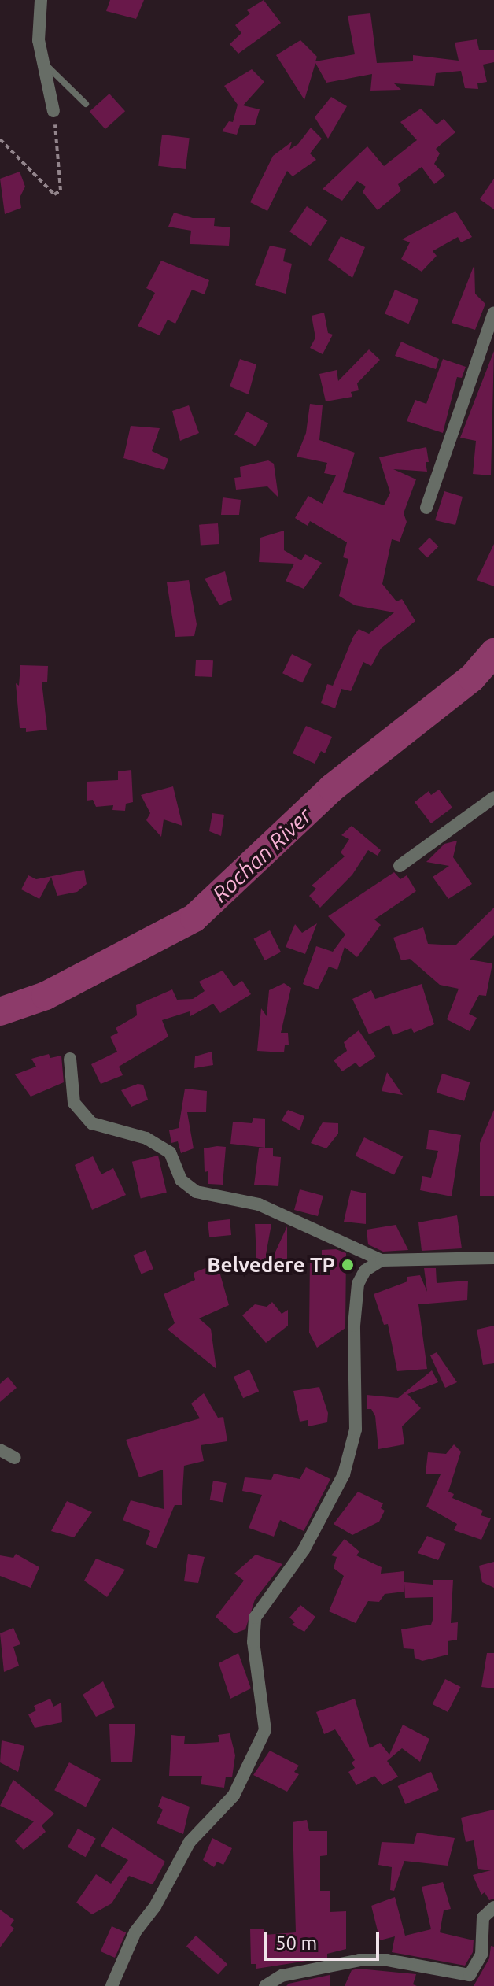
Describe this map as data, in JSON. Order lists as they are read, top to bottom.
{
  "water": ["Rochan River"],
  "places": ["Belvedere TP"],
  "scale_bar": "50 m"
}
